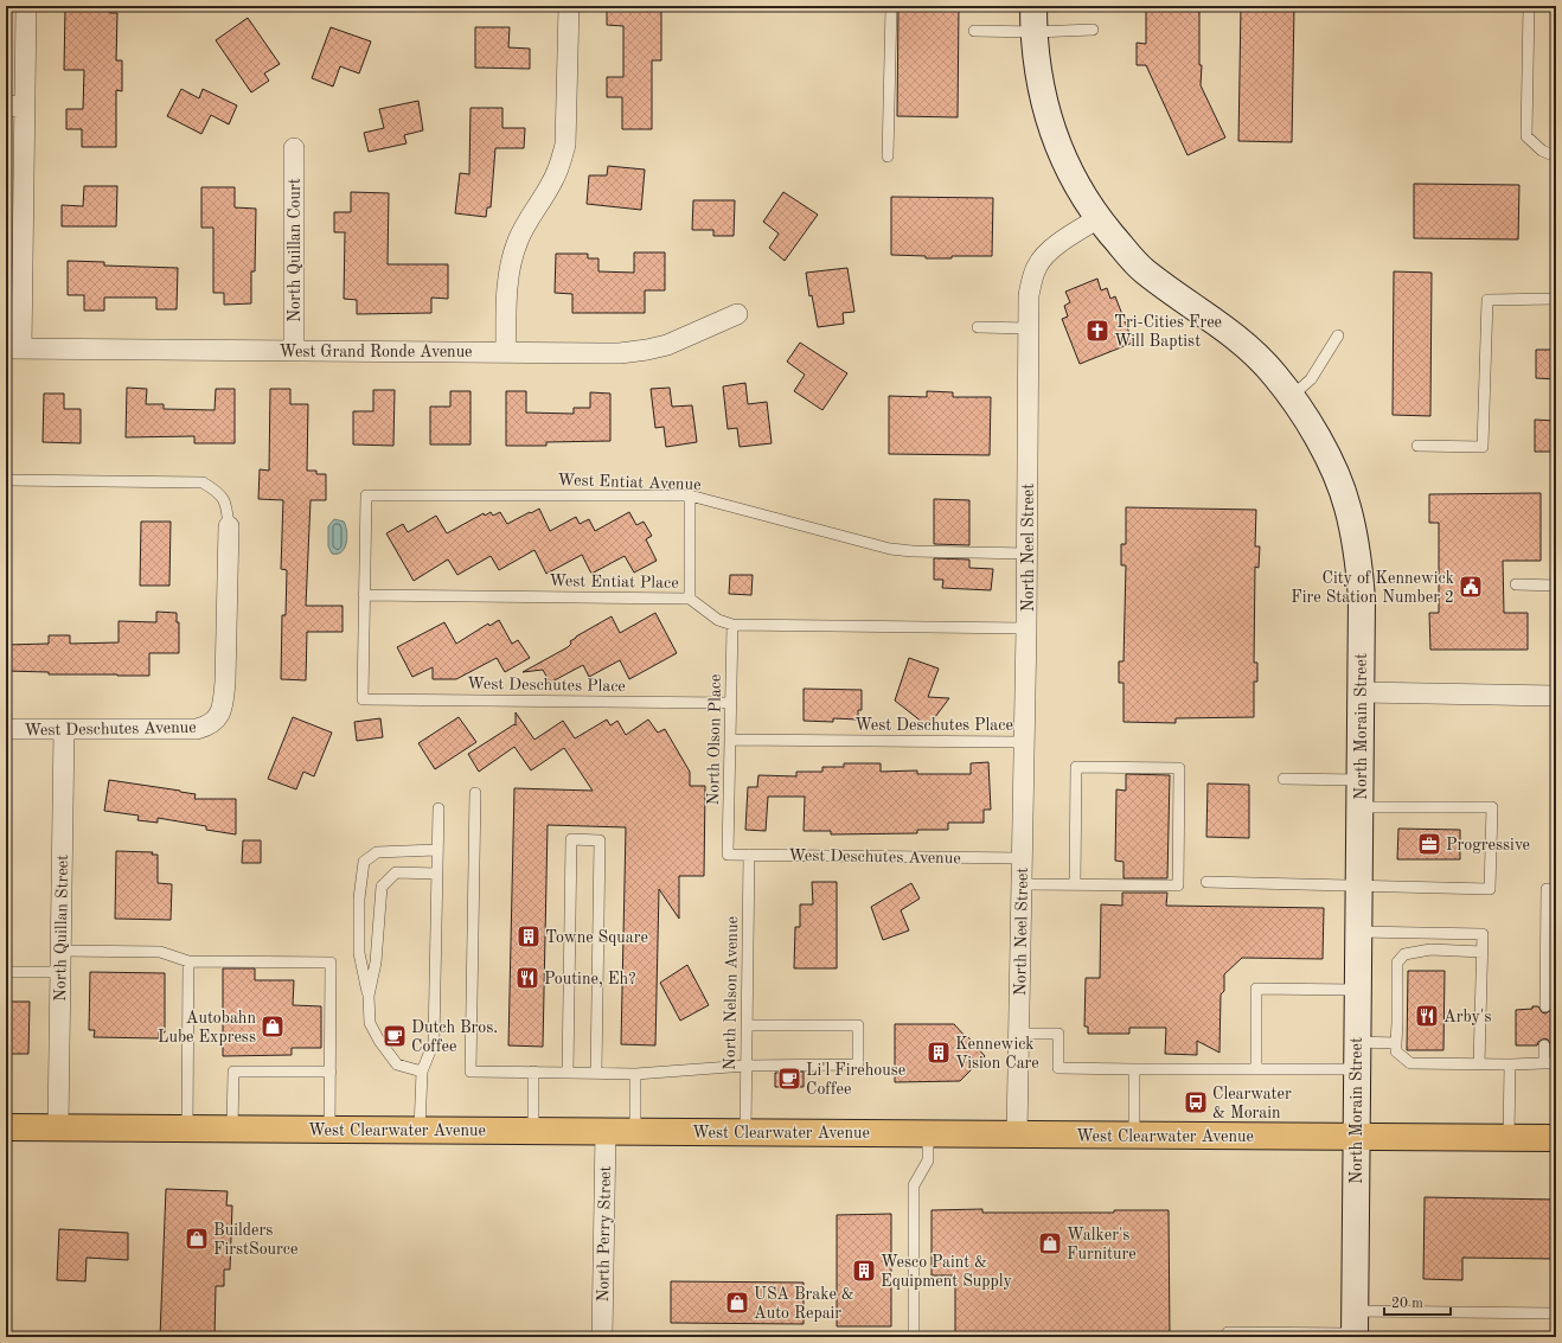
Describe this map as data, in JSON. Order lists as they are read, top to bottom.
{
  "streets": {
    "main road": ["West Clearwater Avenue"],
    "street": [
      "North Quillan Court",
      "West Grand Ronde Avenue",
      "North Neel Street",
      "North Morain Street",
      "West Deschutes Avenue",
      "North Quillan Street",
      "North Perry Street"
    ],
    "lane": [
      "West Entiat Avenue",
      "West Entiat Place",
      "West Deschutes Place",
      "North Olson Place",
      "North Nelson Avenue"
    ]
  },
  "crossings": [
    ["North Quillan Court", "West Grand Ronde Avenue"],
    ["West Entiat Avenue", "North Neel Street"],
    ["West Entiat Avenue", "West Entiat Place"],
    ["West Entiat Avenue", "West Deschutes Place"],
    ["North Neel Street", "West Entiat Place"],
    ["North Neel Street", "West Deschutes Place"],
    ["North Neel Street", "North Morain Street"],
    ["North Neel Street", "West Deschutes Avenue"],
    ["North Neel Street", "West Clearwater Avenue"],
    ["West Entiat Place", "West Deschutes Place"],
    ["West Entiat Place", "North Olson Place"],
    ["West Deschutes Place", "North Olson Place"],
    ["North Morain Street", "West Clearwater Avenue"],
    ["West Deschutes Avenue", "North Olson Place"],
    ["West Deschutes Avenue", "North Quillan Street"],
    ["West Deschutes Avenue", "North Nelson Avenue"],
    ["North Quillan Street", "West Clearwater Avenue"],
    ["North Nelson Avenue", "West Clearwater Avenue"],
    ["West Clearwater Avenue", "North Perry Street"]
  ],
  "places": {
    "church": ["Tri-Cities Free Will Baptist"],
    "public building": ["City of Kennewick Fire Station Number 2"],
    "office": ["Progressive"],
    "building": ["Towne Square", "Kennewick Vision Care", "Wesco Paint & Equipment Supply"],
    "restaurant": ["Poutine, Eh?", "Arby's"],
    "shop": [
      "Autobahn Lube Express",
      "Builders FirstSource",
      "Walker's Furniture",
      "USA Brake & Auto Repair"
    ],
    "cafe": ["Dutch Bros. Coffee", "Li'l Firehouse Coffee"],
    "bus stop": ["Clearwater & Morain"]
  },
  "scale_bar": "20 m"
}
